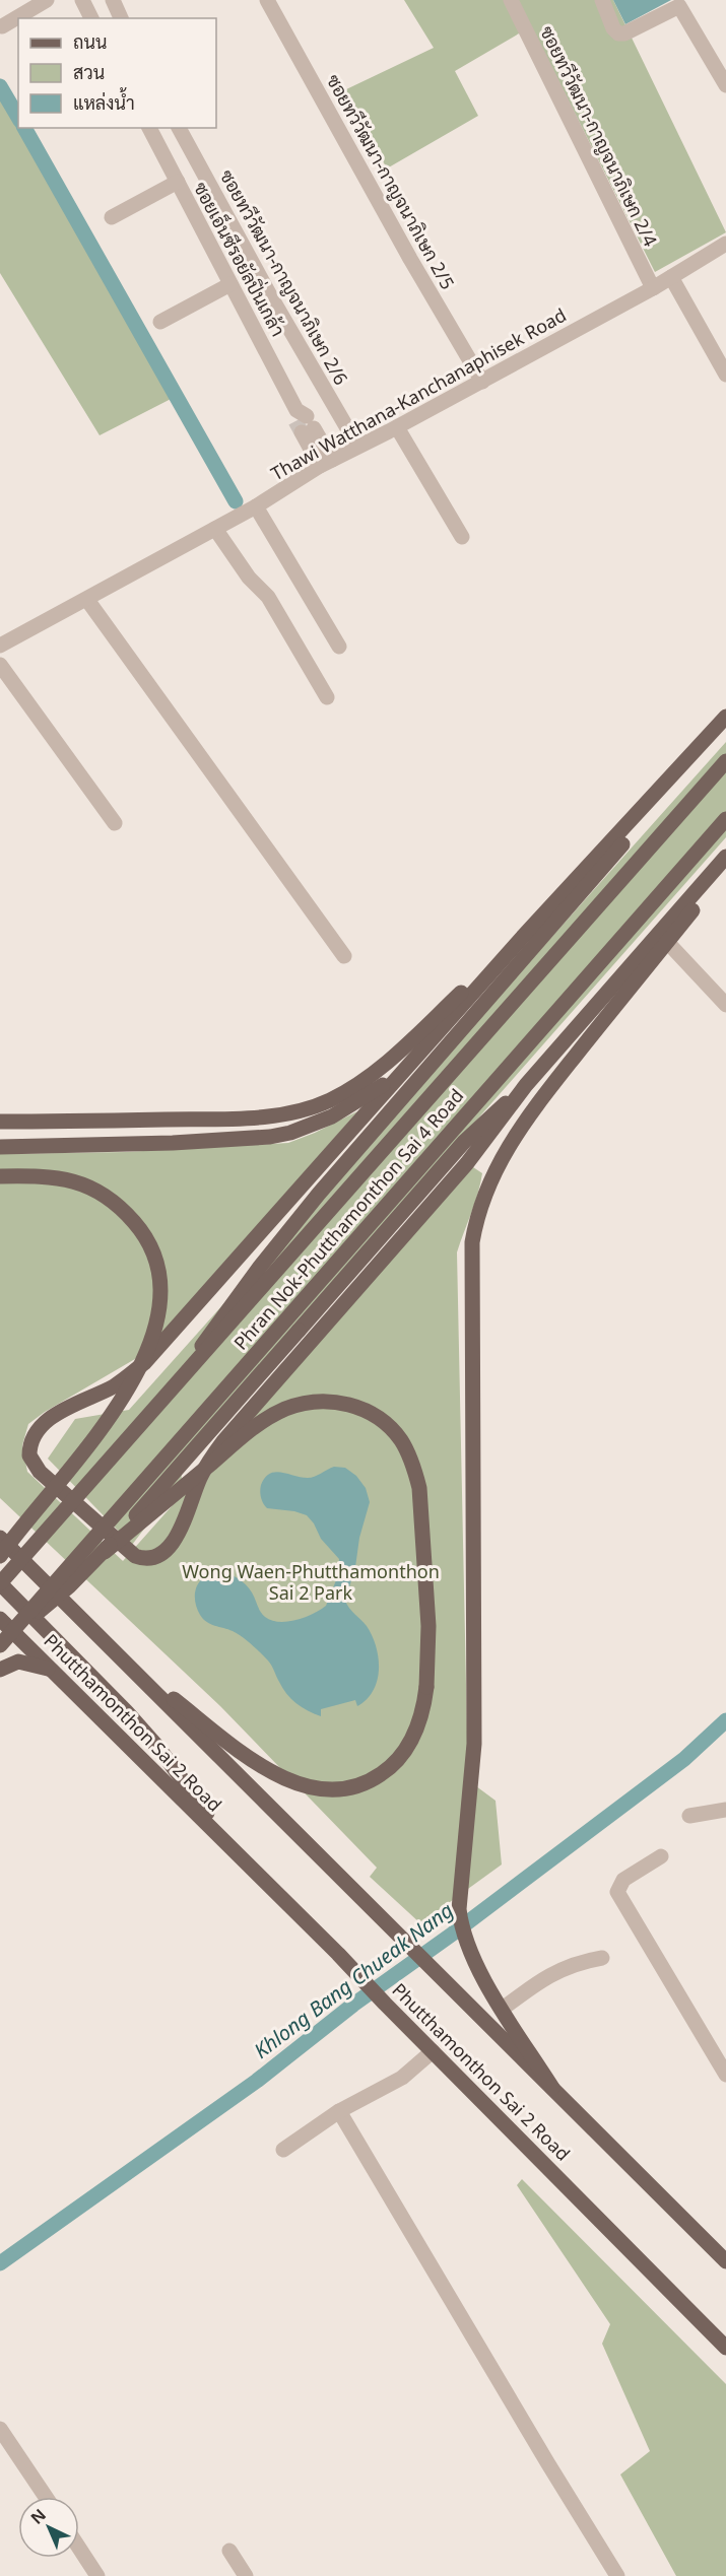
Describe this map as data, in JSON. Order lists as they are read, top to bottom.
{
  "streets": {
    "main road": ["Phran Nok-Phutthamonthon Sai 4 Road", "Phutthamonthon Sai 2 Road"],
    "street": [
      "ซอยทวีวัฒนา-กาญจนาภิเษก 2/4",
      "ซอยทวีวัฒนา-กาญจนาภิเษก 2/5",
      "ซอยเอ็นซีรอยัลปิ่นเกล้า",
      "ซอยทวีวัฒนา-กาญจนาภิเษก 2/6",
      "Thawi Watthana-Kanchanaphisek Road"
    ]
  },
  "crossings": [
    ["ซอยทวีวัฒนา-กาญจนาภิเษก 2/4", "Thawi Watthana-Kanchanaphisek Road"],
    ["ซอยทวีวัฒนา-กาญจนาภิเษก 2/5", "Thawi Watthana-Kanchanaphisek Road"],
    ["ซอยเอ็นซีรอยัลปิ่นเกล้า", "Thawi Watthana-Kanchanaphisek Road"],
    ["ซอยทวีวัฒนา-กาญจนาภิเษก 2/6", "Thawi Watthana-Kanchanaphisek Road"]
  ],
  "water": ["Khlong Bang Chueak Nang"],
  "parks": ["Wong Waen-Phutthamonthon Sai 2 Park"],
  "legend": ["ถนน", "สวน", "แหล่งน้ำ"],
  "north": "top left"
}
